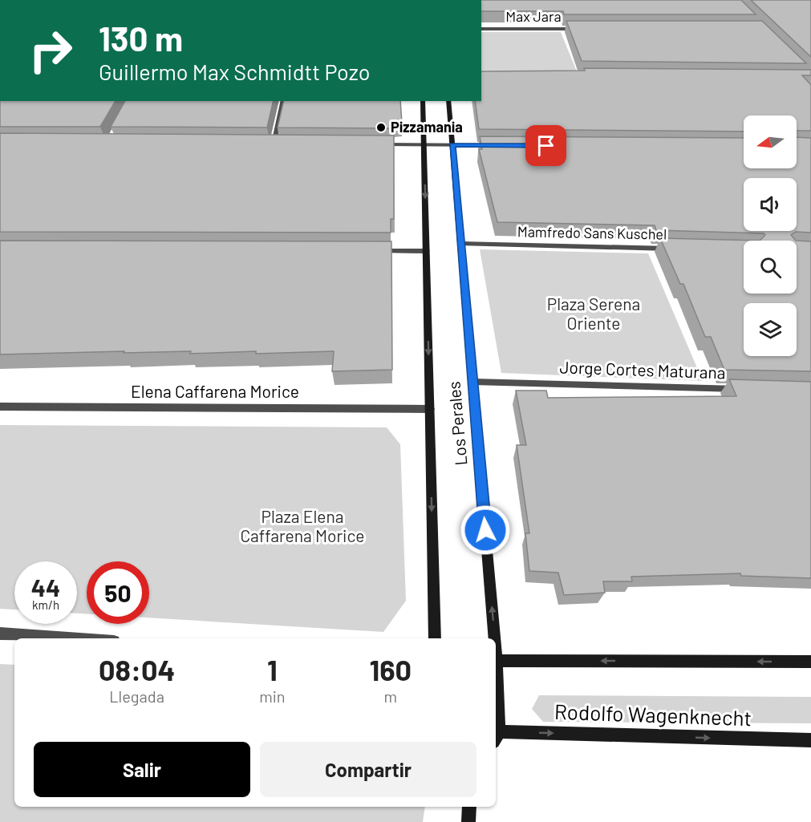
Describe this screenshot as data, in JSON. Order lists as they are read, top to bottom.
{
  "streets": {
    "main road": ["Los Perales", "Rodolfo Wagenknecht"],
    "street": [
      "Max Jara",
      "Mamfredo Sans Kuschel",
      "Jorge Cortes Maturana",
      "Elena Caffarena Morice"
    ]
  },
  "crossings": [
    ["Mamfredo Sans Kuschel", "Los Perales"],
    ["Jorge Cortes Maturana", "Los Perales"],
    ["Elena Caffarena Morice", "Los Perales"]
  ],
  "parks": ["Plaza Serena Oriente", "Plaza Elena Caffarena Morice"],
  "places": ["Pizzamania"],
  "north": "left",
  "page": {
    "turn": ["130 m", "Guillermo Max Schmidtt Pozo"],
    "speed": "44 km/h",
    "limit": "50",
    "eta": [
      "08:04",
      "Llegada",
      "1",
      "min",
      "160",
      "m"
    ],
    "buttons": ["Salir", "Compartir"]
  }
}
